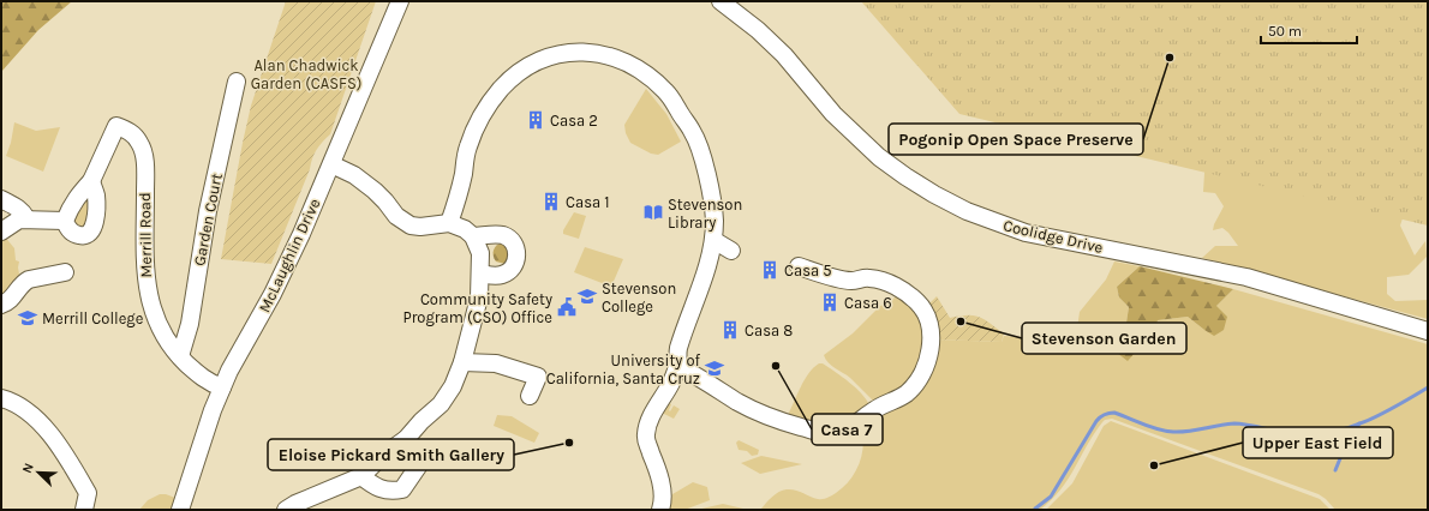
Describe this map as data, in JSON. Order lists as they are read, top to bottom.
{
  "streets": {
    "street": [
      "Garden Court",
      "Merrill Road",
      "Coolidge Drive",
      "McLaughlin Drive"
    ]
  },
  "crossings": [
    ["Garden Court", "Merrill Road"],
    ["Merrill Road", "McLaughlin Drive"]
  ],
  "parks": ["Alan Chadwick Garden (CASFS)"],
  "places": {
    "other": [
      "Pogonip Open Space Preserve",
      "Stevenson Garden",
      "Casa 7",
      "Eloise Pickard Smith Gallery",
      "Upper East Field"
    ],
    "building": [
      "Casa 2",
      "Casa 1",
      "Casa 5",
      "Casa 6",
      "Casa 8"
    ],
    "library": ["Stevenson Library"],
    "school or university": ["Stevenson College", "Merrill College", "University of California, Santa Cruz"],
    "public building": ["Community Safety Program (CSO) Office"]
  },
  "scale_bar": "50 m",
  "north": "top left"
}
